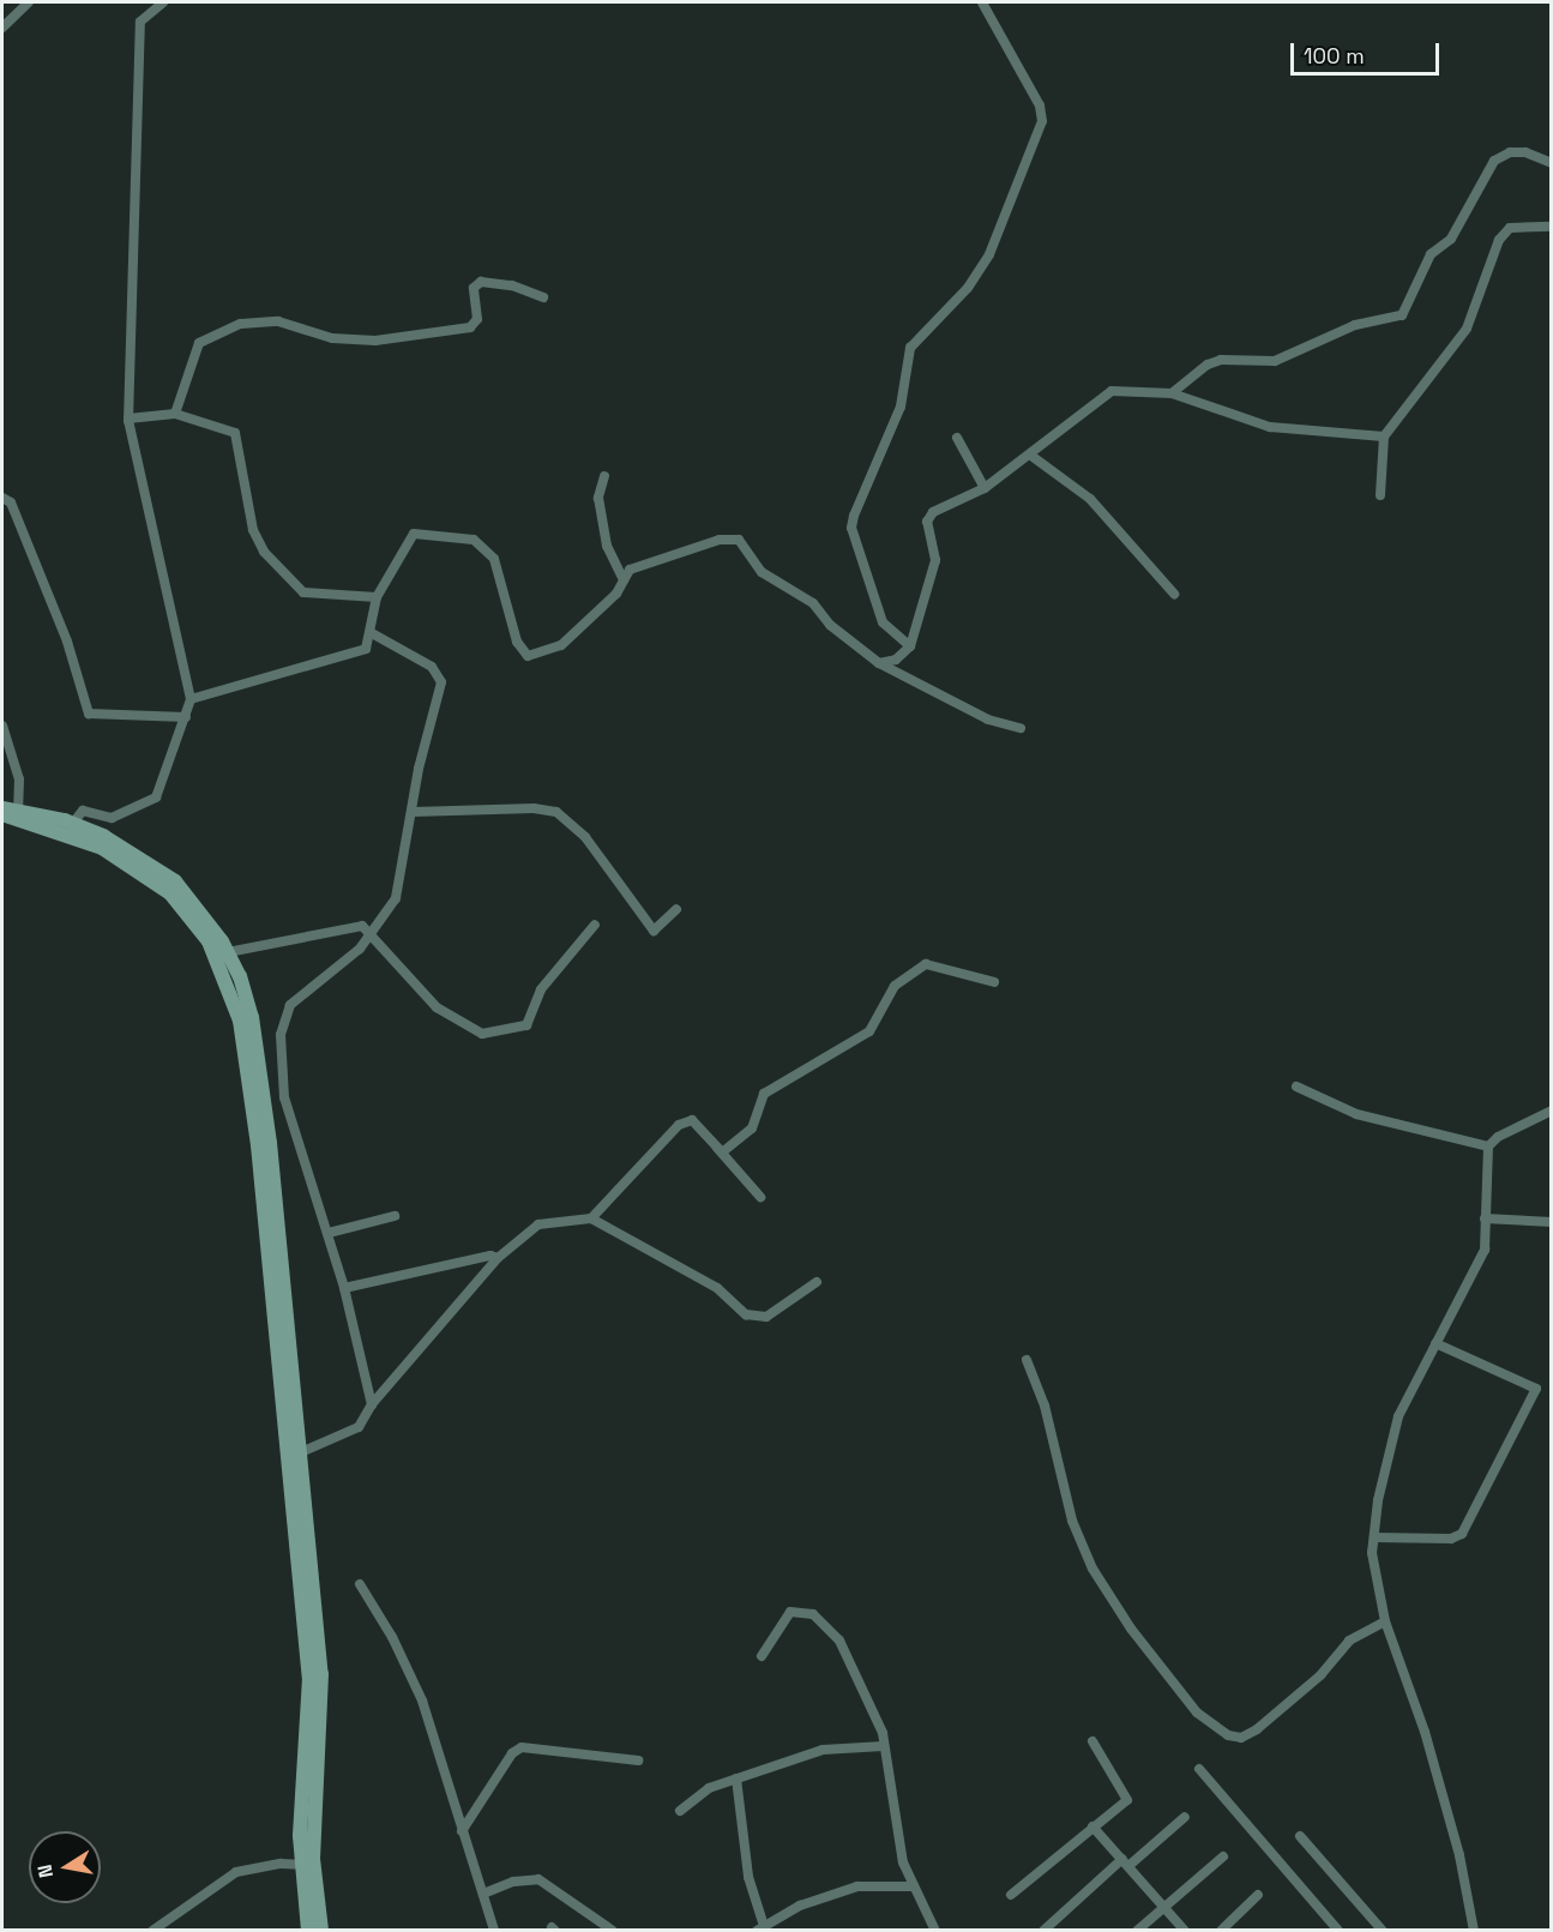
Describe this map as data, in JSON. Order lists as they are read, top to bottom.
{
  "scale_bar": "100 m",
  "north": "left"
}
